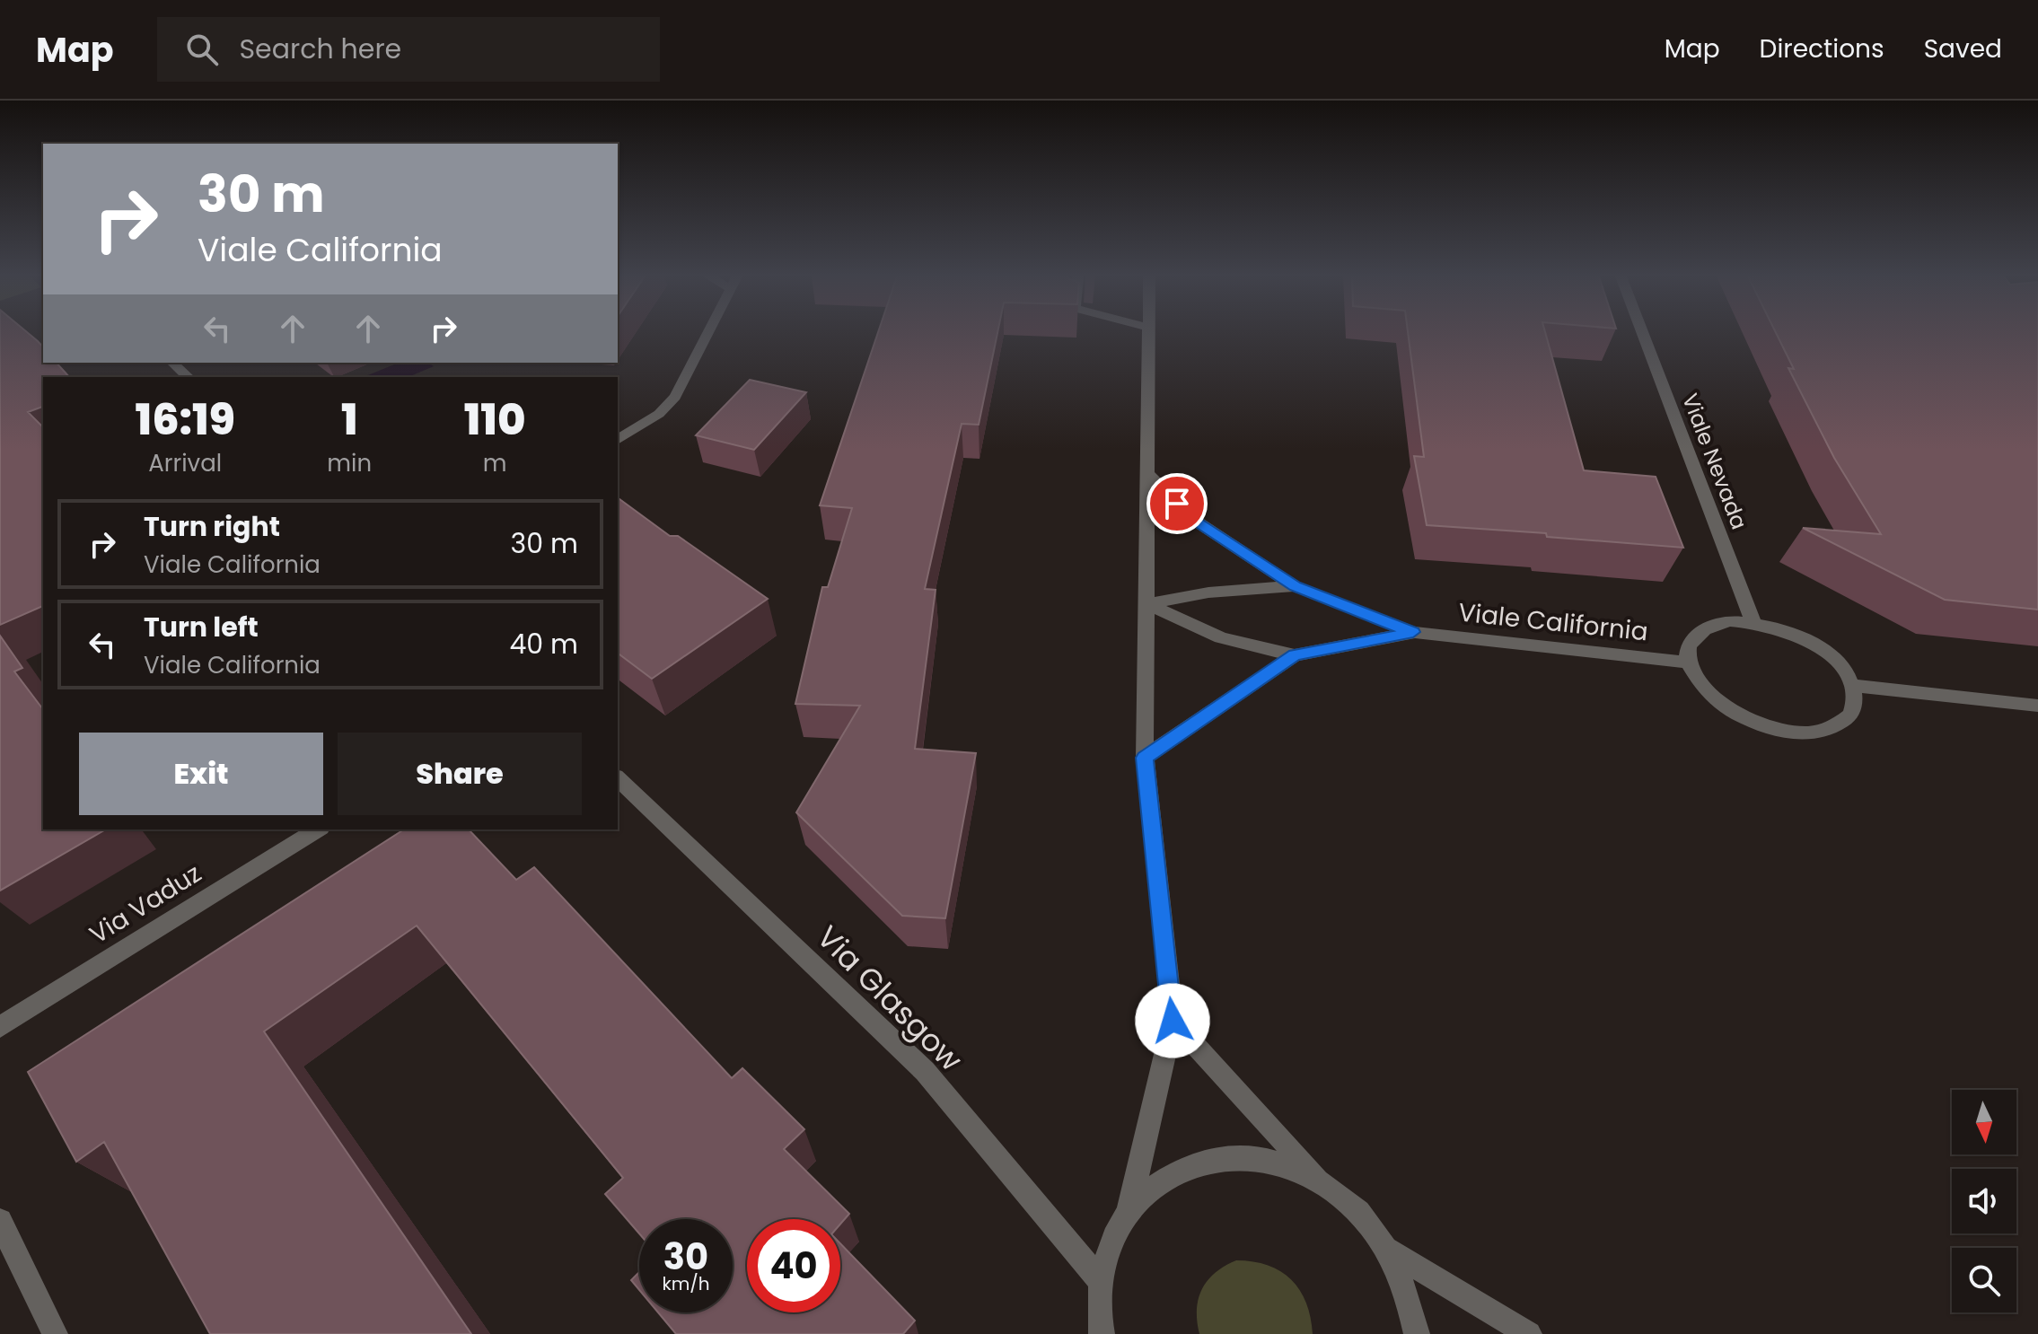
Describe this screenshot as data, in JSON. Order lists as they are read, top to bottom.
{
  "streets": {
    "street": [
      "Viale Nevada",
      "Viale California",
      "Via Vaduz",
      "Via Glasgow"
    ]
  },
  "crossings": [
    ["Viale Nevada", "Viale California"]
  ],
  "north": "bottom",
  "page": {
    "header": "Map",
    "search": "Search here",
    "nav": ["Map", "Directions", "Saved"],
    "turn": ["30 m", "Viale California"],
    "eta": [
      "16:19",
      "Arrival",
      "1",
      "min",
      "110",
      "m"
    ],
    "list": [
      {
        "name": "Turn right",
        "note": "Viale California",
        "value": "30 m"
      },
      {
        "name": "Turn left",
        "note": "Viale California",
        "value": "40 m"
      }
    ],
    "buttons": ["Exit", "Share"],
    "speed": "30 km/h",
    "limit": "40"
  }
}
